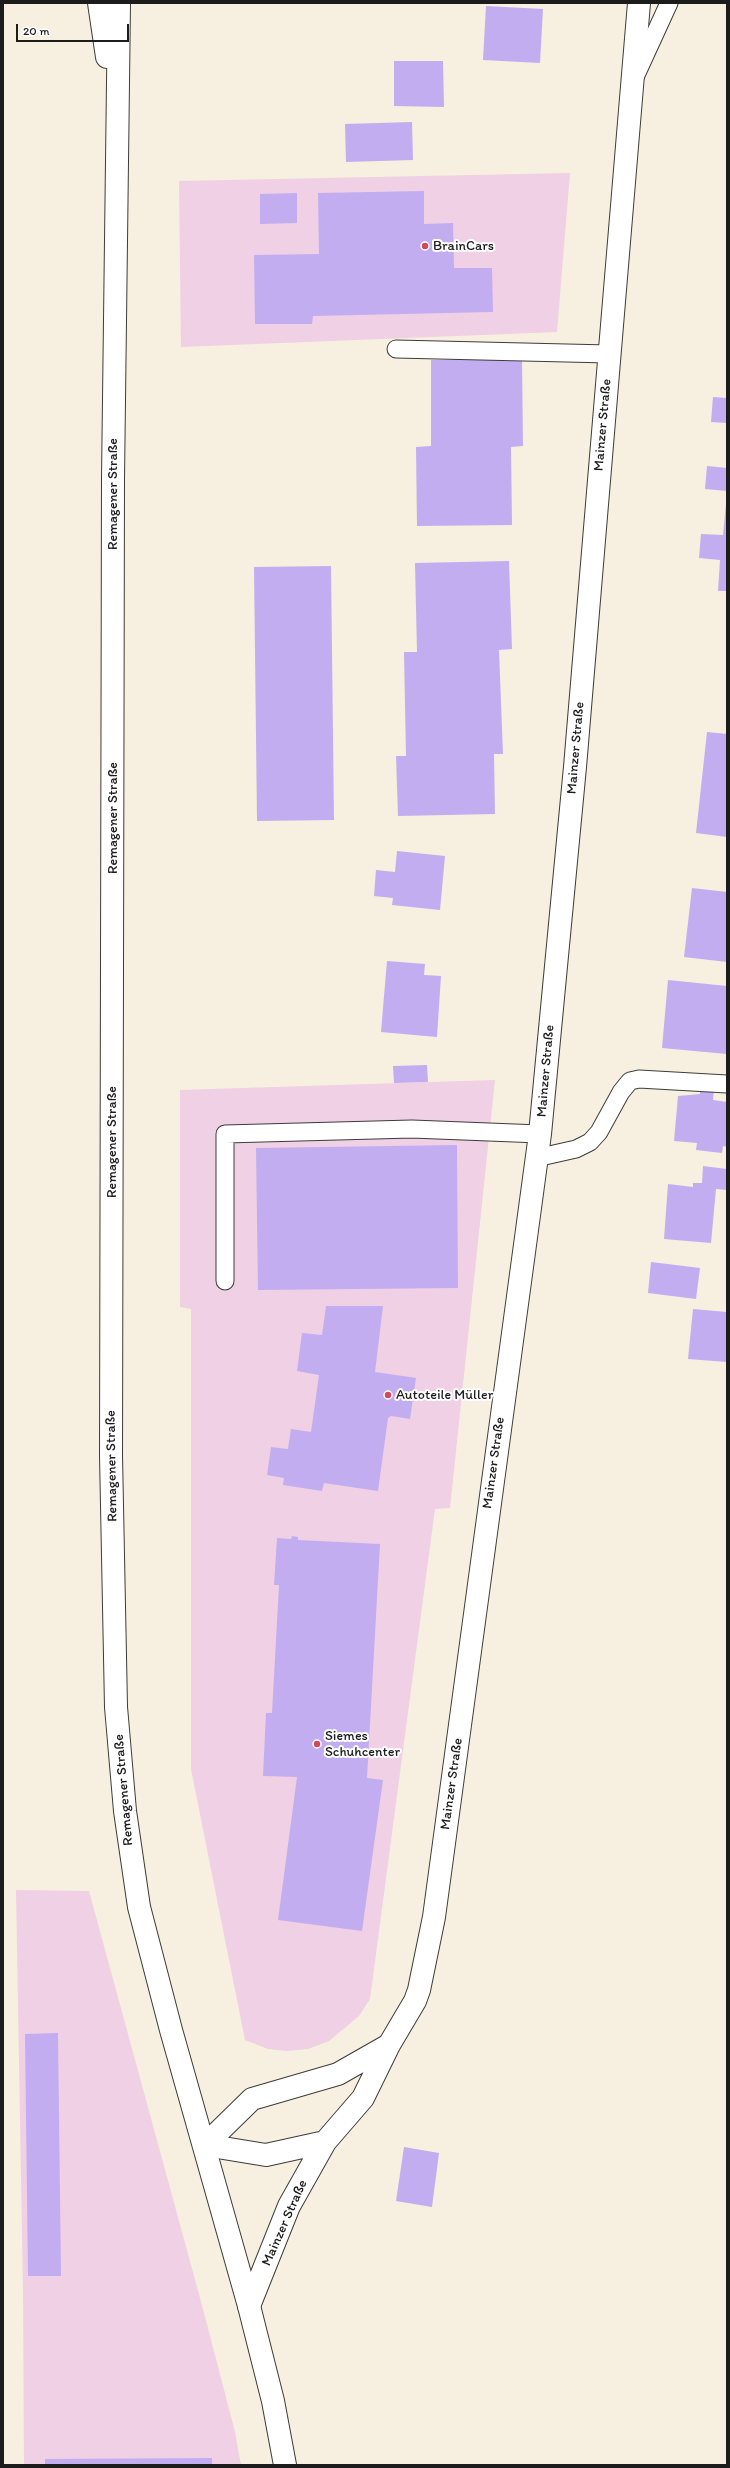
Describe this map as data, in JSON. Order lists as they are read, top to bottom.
{
  "streets": {
    "main road": ["Mainzer Straße", "Remagener Straße"]
  },
  "crossings": [
    ["Mainzer Straße", "Remagener Straße"]
  ],
  "places": ["BrainCars", "Autoteile Müller", "Siemes Schuhcenter"],
  "scale_bar": "20 m"
}
